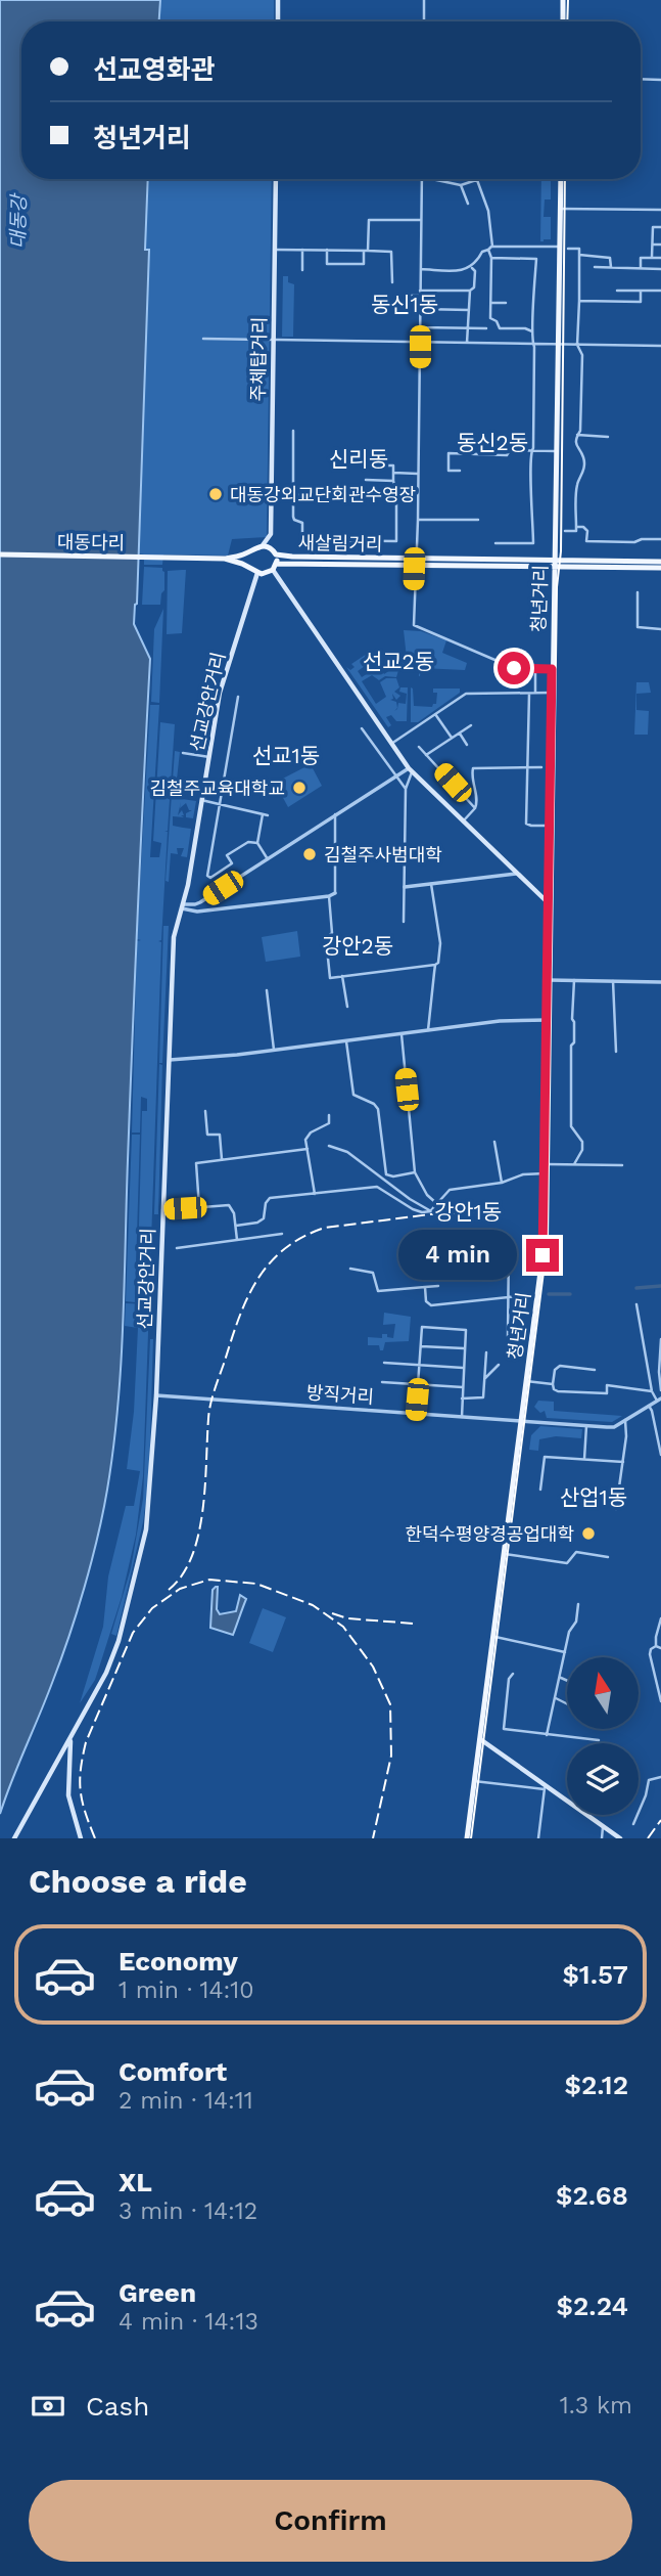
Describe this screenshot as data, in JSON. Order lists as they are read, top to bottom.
{
  "streets": {
    "main road": [
      "주체탑거리",
      "대동다리",
      "새살림거리",
      "청년거리",
      "선교강안거리"
    ],
    "street": ["방직거리"]
  },
  "crossings": [
    ["주체탑거리", "새살림거리"],
    ["주체탑거리", "선교강안거리"],
    ["새살림거리", "청년거리"],
    ["새살림거리", "선교강안거리"],
    ["청년거리", "방직거리"],
    ["선교강안거리", "방직거리"]
  ],
  "districts": [
    "동신1동",
    "동신2동",
    "신리동",
    "선교2동",
    "선교1동",
    "강안2동",
    "강안1동",
    "산업1동"
  ],
  "water": ["대동강"],
  "places": [
    "대동강외교단회관수영장",
    "김철주교육대학교",
    "김철주사범대학",
    "한덕수평양경공업대학"
  ],
  "north": "top",
  "page": {
    "banner": ["선교영화관", "청년거리"],
    "bubble": "4 min",
    "heading": "Choose a ride",
    "list": [
      {
        "name": "Economy",
        "note": "1 min · 14:10",
        "value": "$1.57"
      },
      {
        "name": "Comfort",
        "note": "2 min · 14:11",
        "value": "$2.12"
      },
      {
        "name": "XL",
        "note": "3 min · 14:12",
        "value": "$2.68"
      },
      {
        "name": "Green",
        "note": "4 min · 14:13",
        "value": "$2.24"
      }
    ],
    "pay": ["Cash", "1.3 km"],
    "buttons": "Confirm"
  }
}
